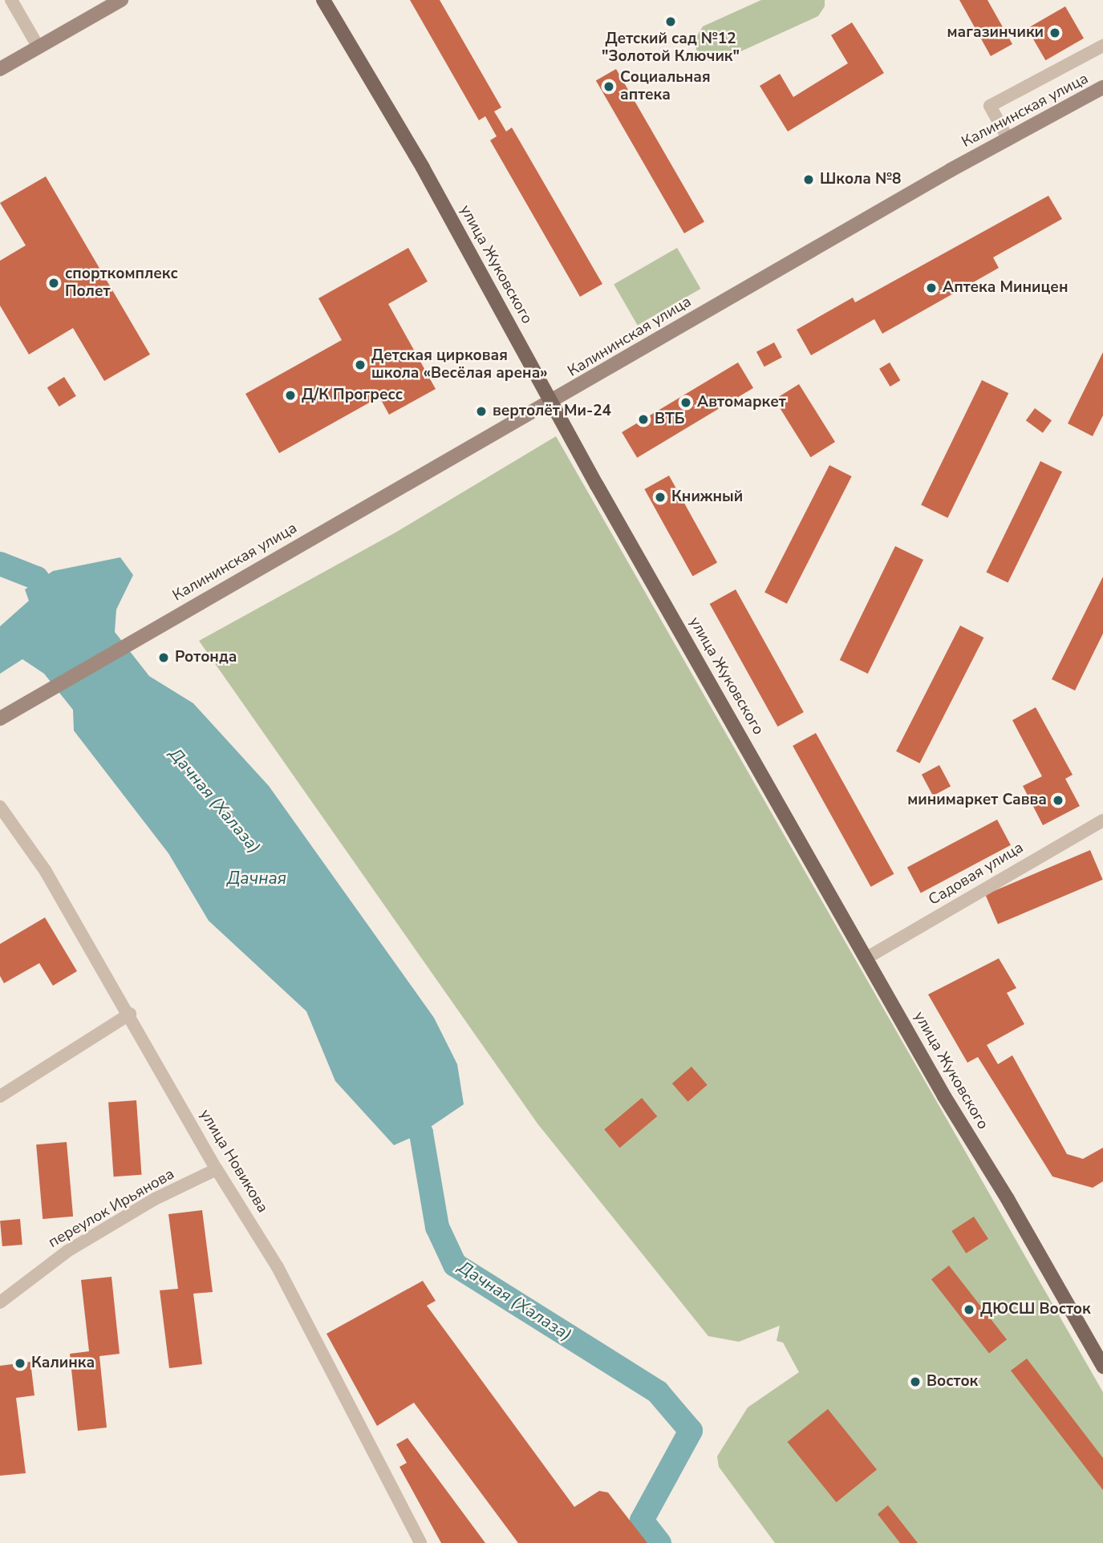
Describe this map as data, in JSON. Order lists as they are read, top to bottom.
{
  "streets": {
    "main road": ["улица Жуковского"],
    "street": [
      "Калининская улица",
      "Садовая улица",
      "улица Новикова",
      "переулок Ирьянова"
    ]
  },
  "crossings": [
    ["Калининская улица", "улица Жуковского"],
    ["улица Жуковского", "Садовая улица"],
    ["улица Новикова", "переулок Ирьянова"]
  ],
  "water": ["Дачная (Халаза)", "Дачная"],
  "places": [
    "Детский сад №12 \"Золотой Ключик\"",
    "магазинчики",
    "Социальная аптека",
    "Школа №8",
    "спорткомплекс Полет",
    "Аптека Миницен",
    "Детская цирковая школа «Весёлая арена»",
    "Д/К Прогресс",
    "Автомаркет",
    "вертолёт Ми-24",
    "ВТБ",
    "Книжный",
    "Ротонда",
    "минимаркет Савва",
    "ДЮСШ Восток",
    "Калинка",
    "Восток"
  ]
}
